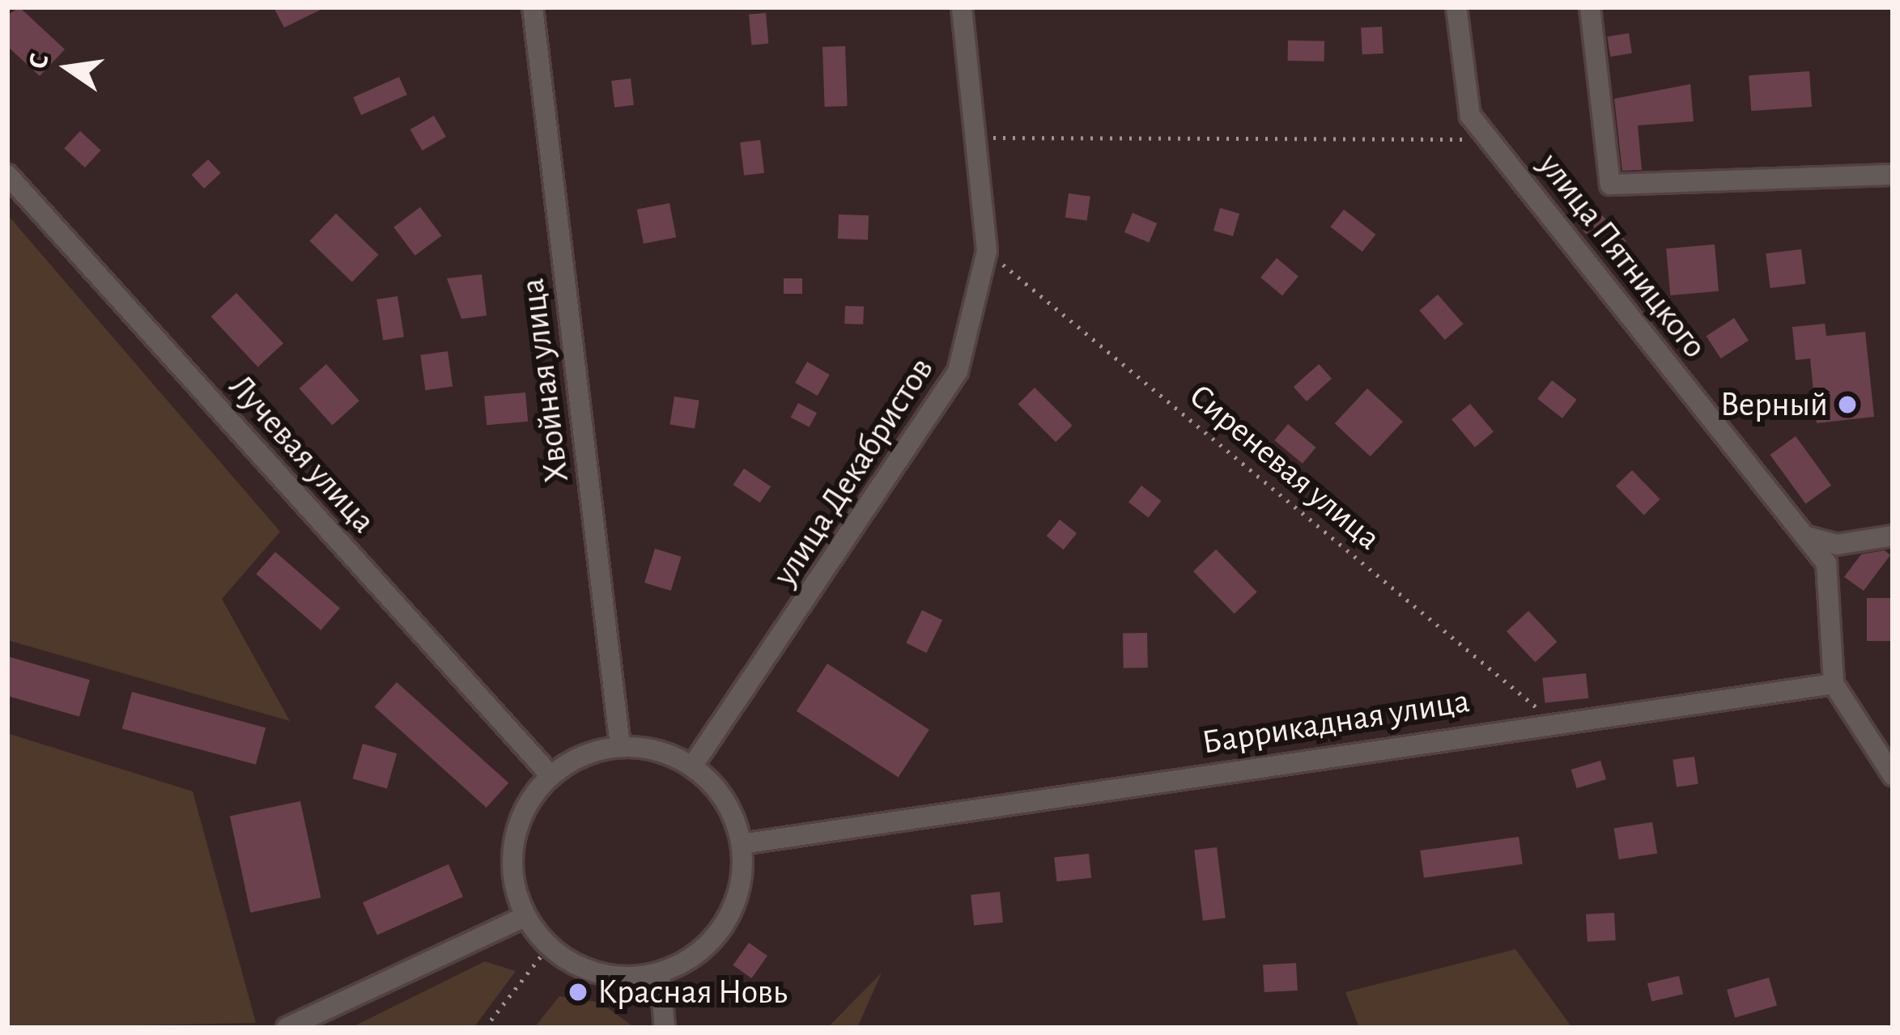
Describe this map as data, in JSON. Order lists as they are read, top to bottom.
{
  "streets": {
    "street": [
      "улица Пятницкого",
      "Хвойная улица",
      "Лучевая улица",
      "улица Декабристов",
      "Баррикадная улица"
    ],
    "path": ["Сиреневая улица"]
  },
  "crossings": [
    ["улица Пятницкого", "Баррикадная улица"],
    ["Хвойная улица", "Лучевая улица"],
    ["Хвойная улица", "улица Декабристов"],
    ["Хвойная улица", "Баррикадная улица"],
    ["Лучевая улица", "улица Декабристов"],
    ["Лучевая улица", "Баррикадная улица"],
    ["Сиреневая улица", "улица Декабристов"],
    ["Сиреневая улица", "Баррикадная улица"],
    ["улица Декабристов", "Баррикадная улица"]
  ],
  "places": ["Верный", "Красная Новь"],
  "north": "left"
}
